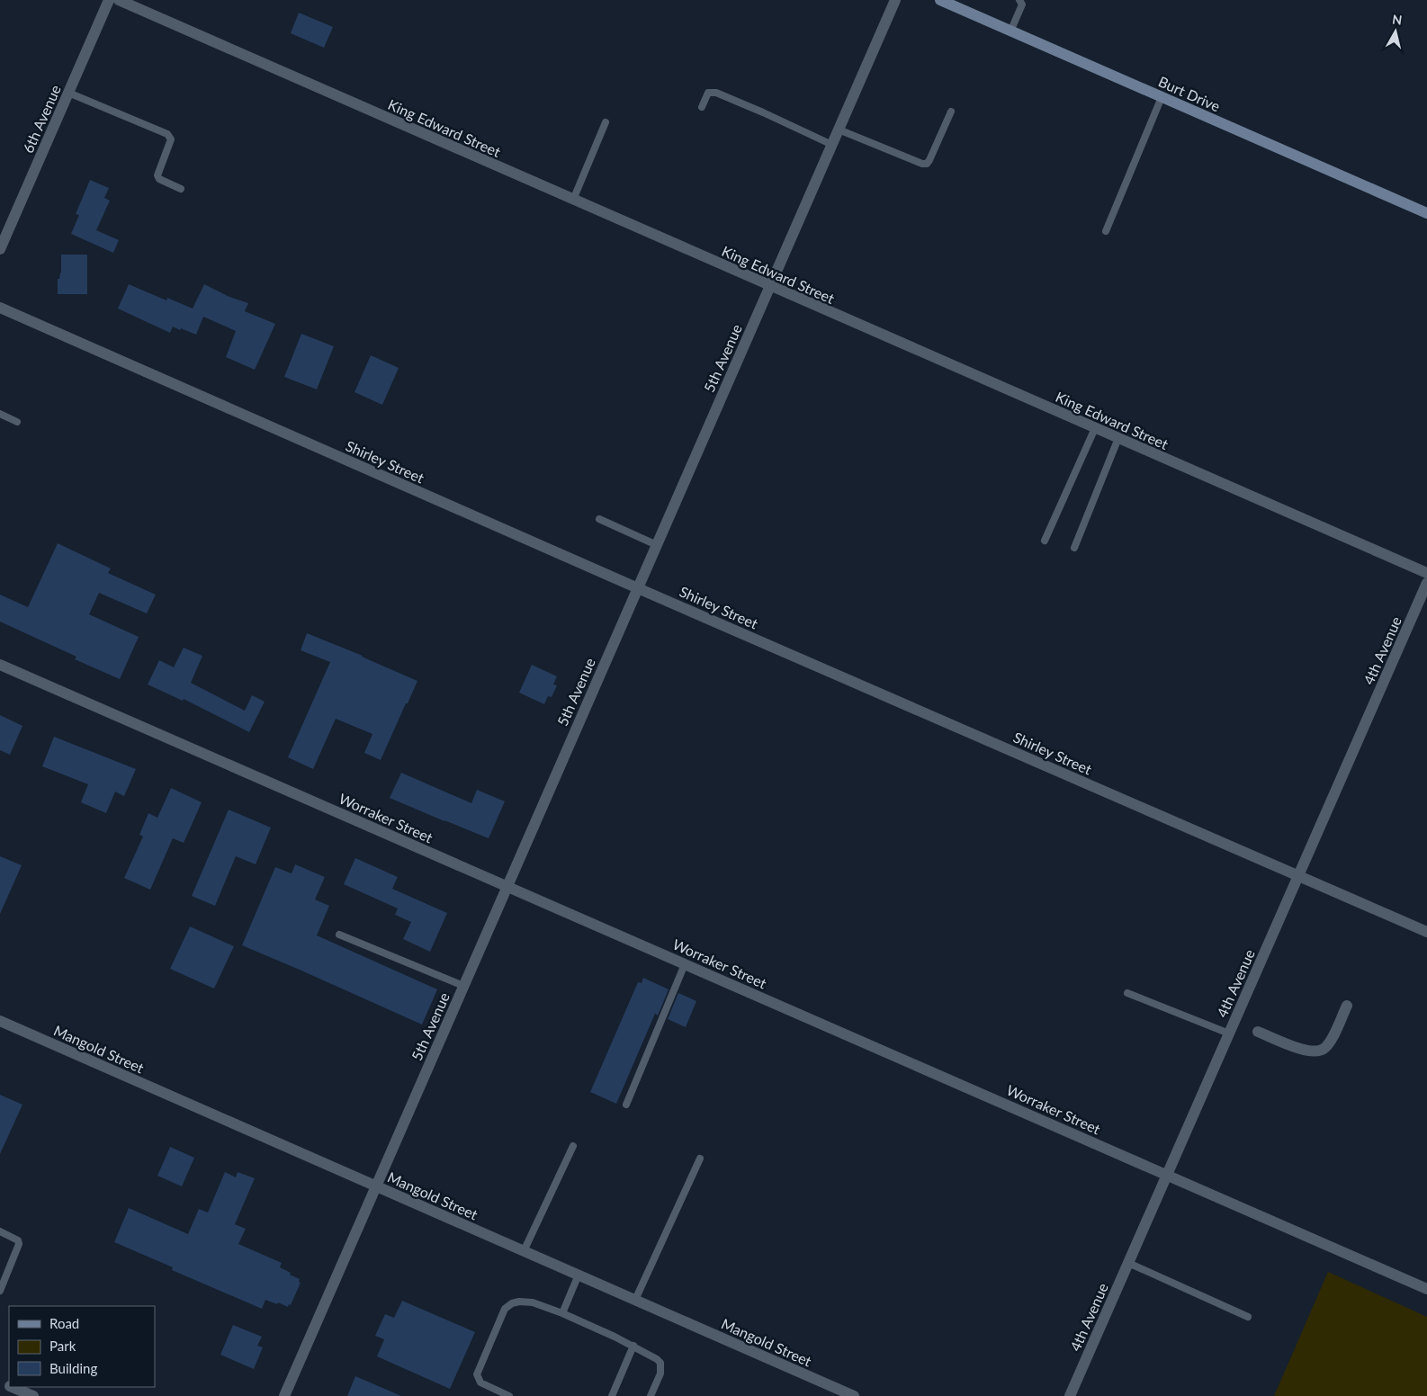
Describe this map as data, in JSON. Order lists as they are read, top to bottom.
{
  "streets": {
    "street": [
      "Burt Drive",
      "6th Avenue",
      "King Edward Street",
      "5th Avenue",
      "Shirley Street",
      "4th Avenue",
      "Worraker Street",
      "Mangold Street"
    ]
  },
  "crossings": [
    ["King Edward Street", "5th Avenue"],
    ["5th Avenue", "Shirley Street"],
    ["5th Avenue", "Worraker Street"],
    ["5th Avenue", "Mangold Street"],
    ["Shirley Street", "4th Avenue"],
    ["4th Avenue", "Worraker Street"]
  ],
  "legend": ["Road", "Park", "Building"],
  "north": "top"
}
